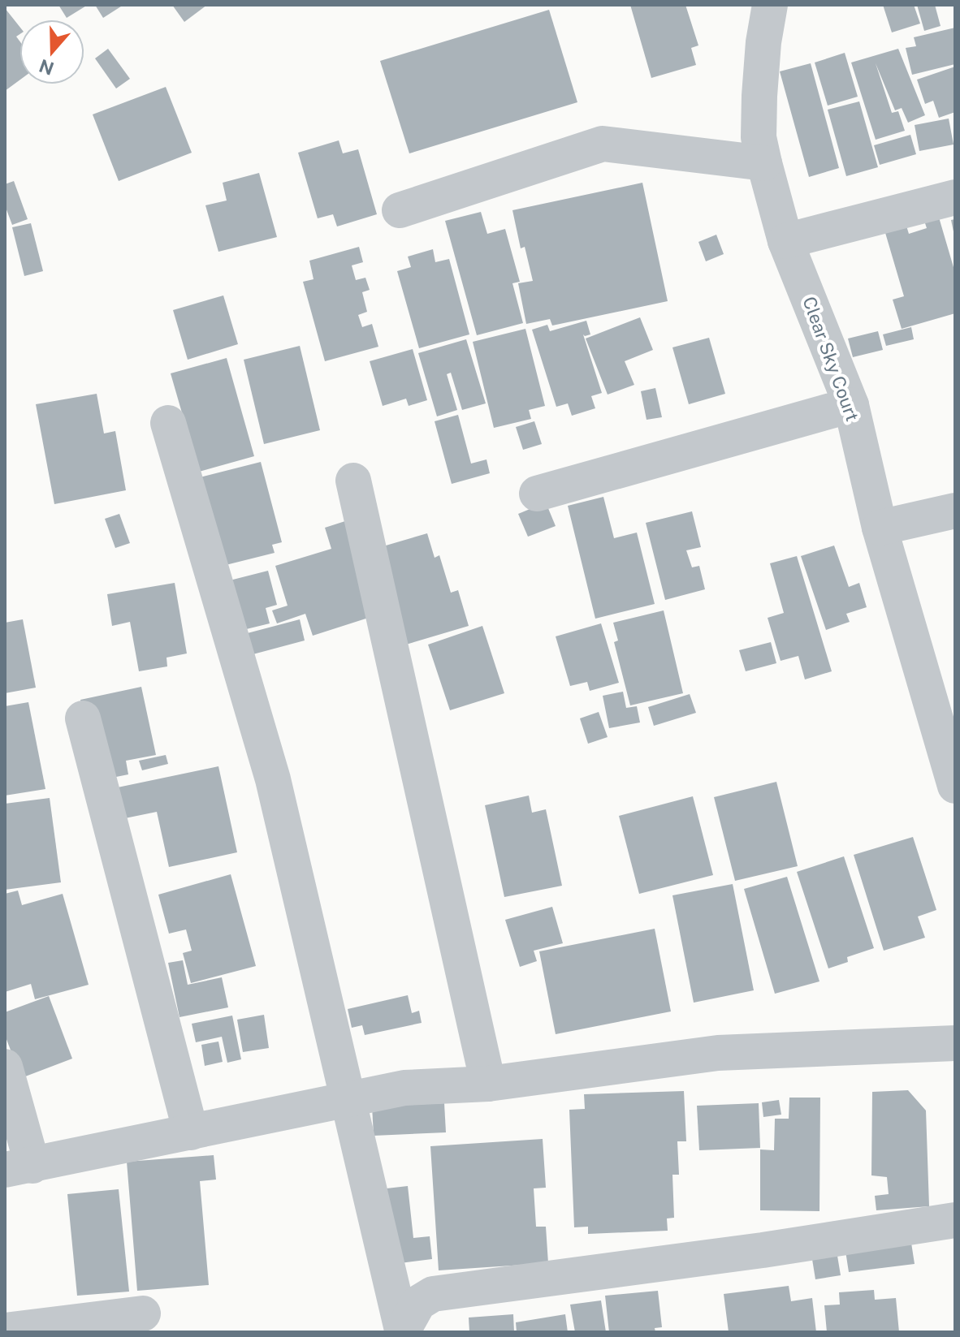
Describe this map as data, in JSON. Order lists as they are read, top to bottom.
{
  "streets": {
    "street": ["Clear Sky Court"]
  },
  "north": "bottom"
}
